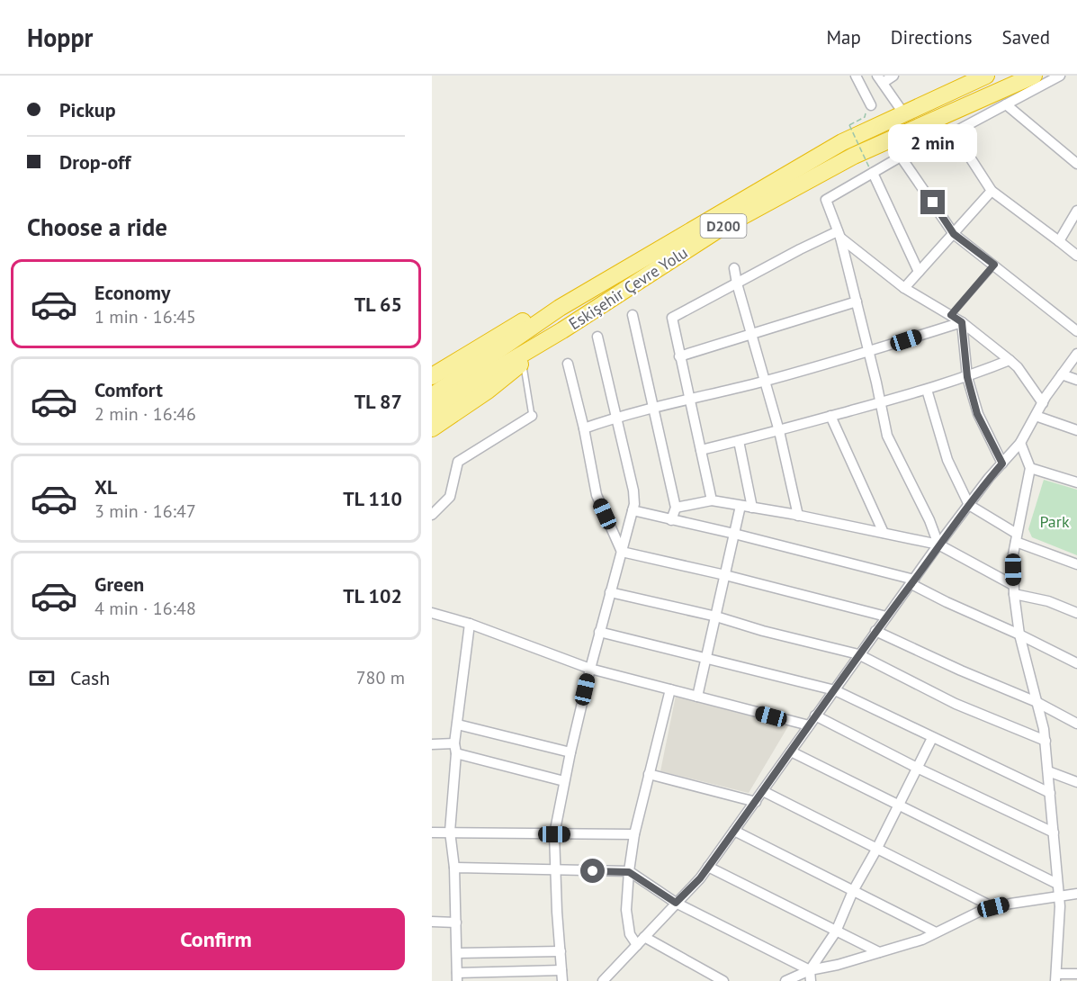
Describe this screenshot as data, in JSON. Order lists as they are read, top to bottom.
{
  "streets": {
    "highway": ["D200", "Eskişehir Çevre Yolu"]
  },
  "parks": ["Park"],
  "page": {
    "header": "Hoppr",
    "nav": ["Map", "Directions", "Saved"],
    "banner": ["Pickup", "Drop-off"],
    "bubble": "2 min",
    "heading": "Choose a ride",
    "list": [
      {
        "name": "Economy",
        "note": "1 min · 16:45",
        "value": "TL 65"
      },
      {
        "name": "Comfort",
        "note": "2 min · 16:46",
        "value": "TL 87"
      },
      {
        "name": "XL",
        "note": "3 min · 16:47",
        "value": "TL 110"
      },
      {
        "name": "Green",
        "note": "4 min · 16:48",
        "value": "TL 102"
      }
    ],
    "pay": ["Cash", "780 m"],
    "buttons": "Confirm"
  }
}
